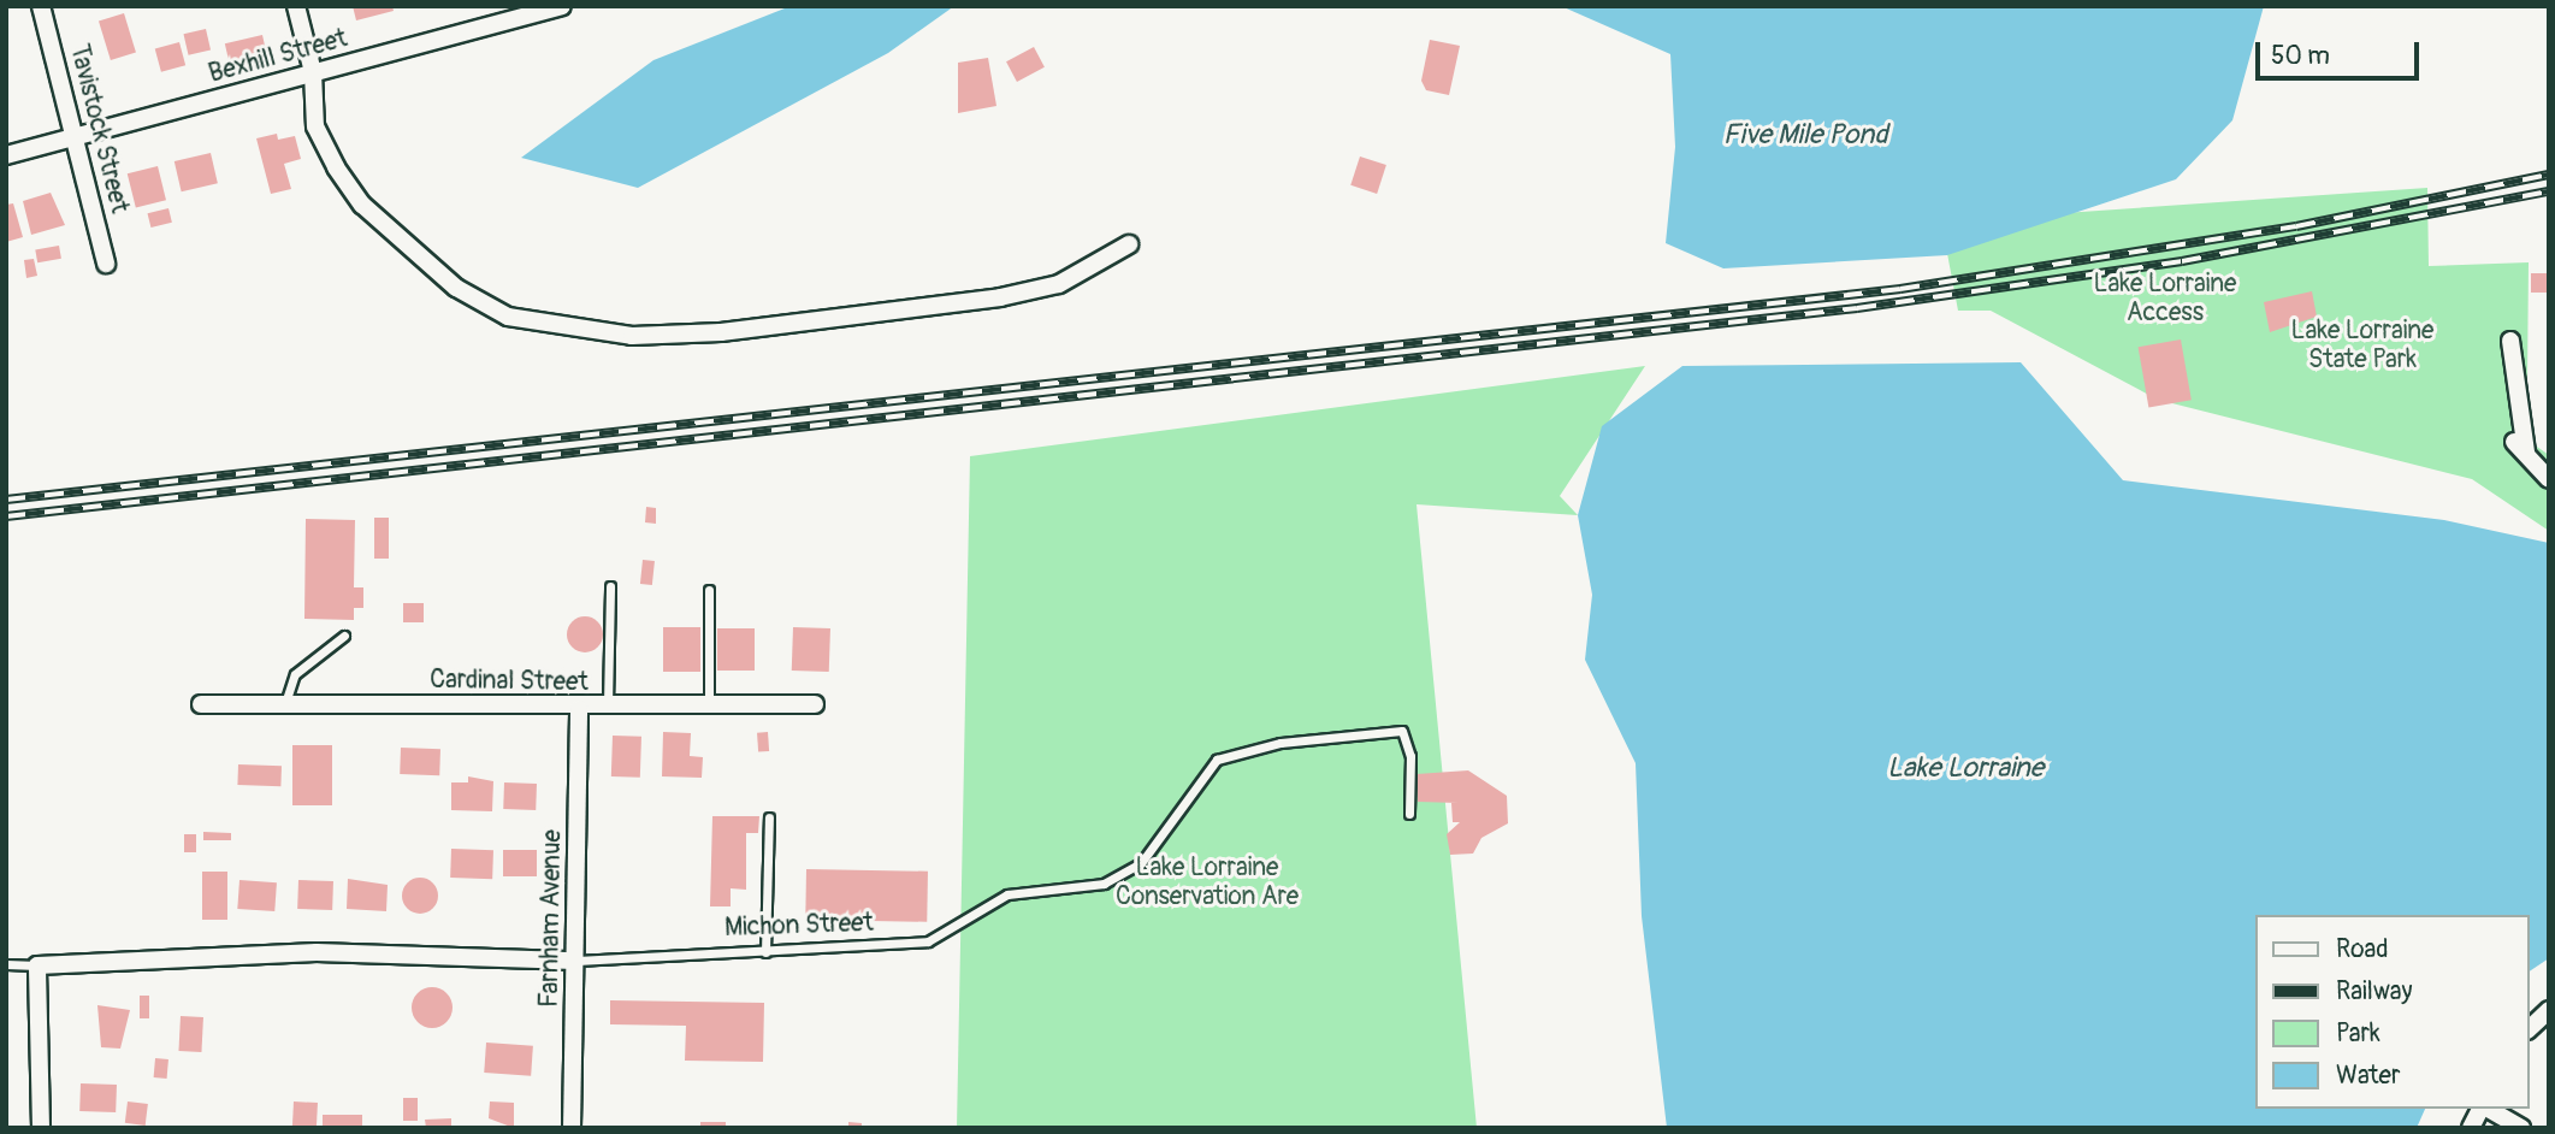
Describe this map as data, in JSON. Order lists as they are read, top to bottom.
{
  "streets": {
    "street": [
      "Bexhill Street",
      "Tavistock Street",
      "Cardinal Street",
      "Farnham Avenue",
      "Michon Street"
    ]
  },
  "crossings": [
    ["Bexhill Street", "Tavistock Street"],
    ["Cardinal Street", "Farnham Avenue"],
    ["Farnham Avenue", "Michon Street"]
  ],
  "water": ["Five Mile Pond", "Lake Lorraine"],
  "parks": ["Lake Lorraine Access", "Lake Lorraine State Park", "Lake Lorraine Conservation Are"],
  "legend": [
    "Road",
    "Railway",
    "Park",
    "Water"
  ],
  "scale_bar": "50 m"
}
